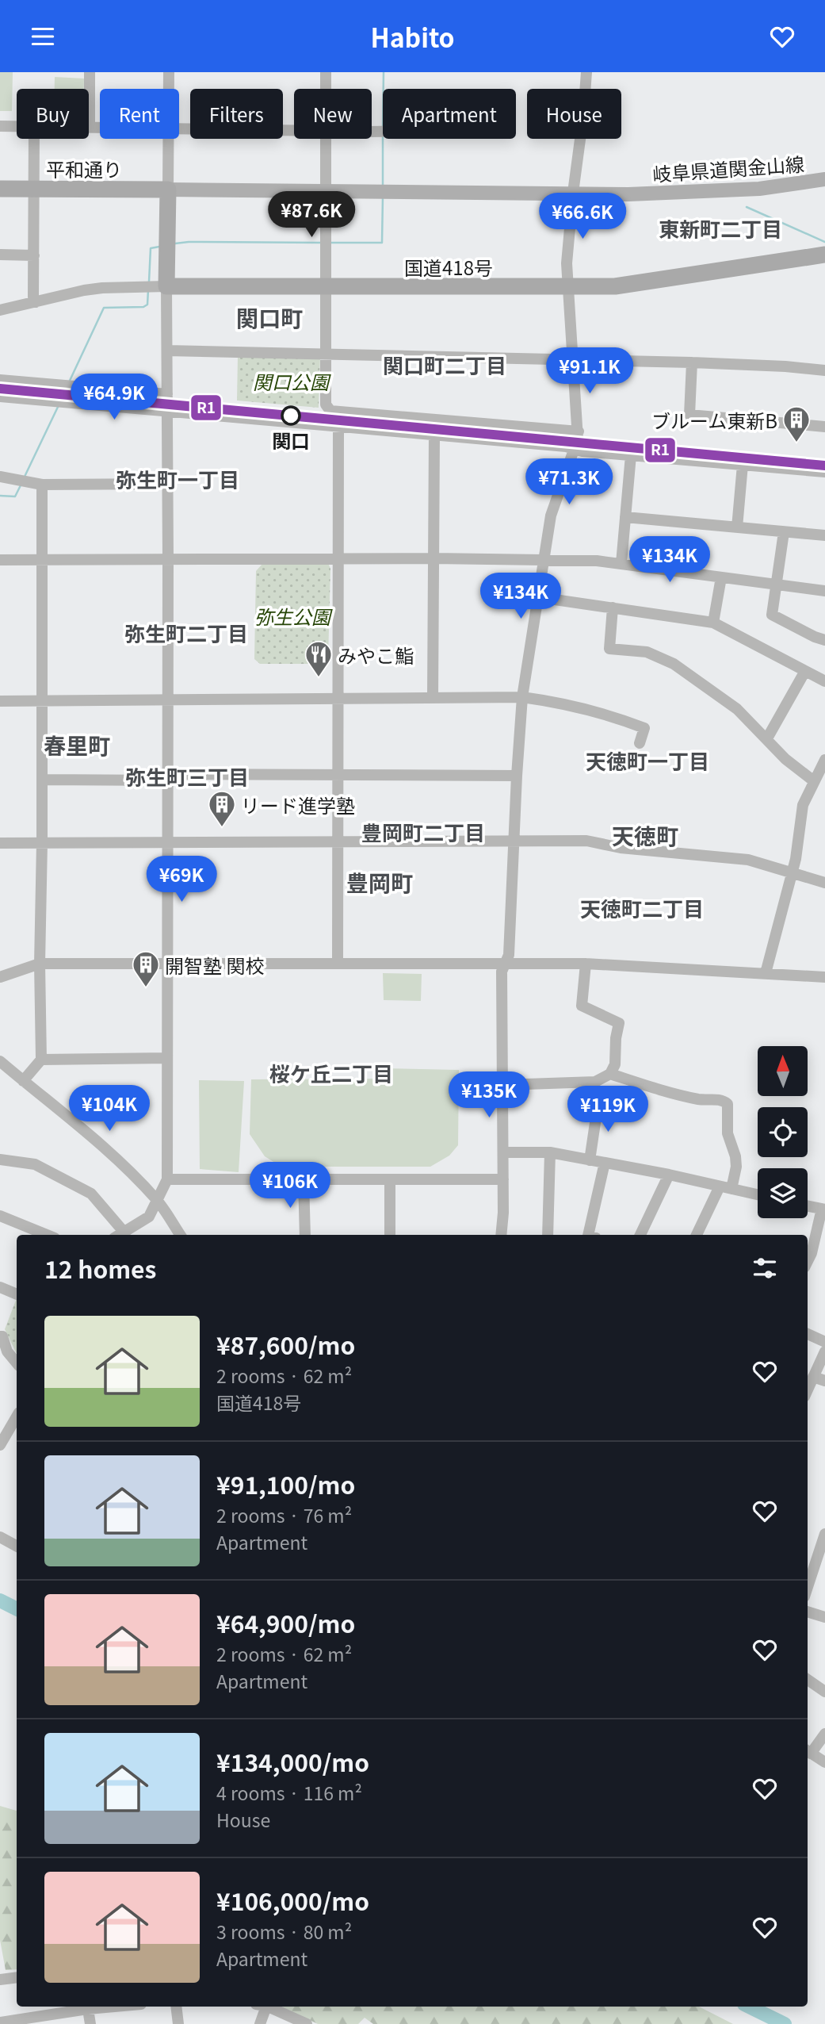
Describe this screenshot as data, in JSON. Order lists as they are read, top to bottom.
{
  "streets": {
    "highway": ["平和通り", "国道418号"],
    "main road": ["岐阜県道関金山線"]
  },
  "crossings": [
    ["平和通り", "岐阜県道関金山線"]
  ],
  "districts": [
    "東新町二丁目",
    "関口町",
    "関口町二丁目",
    "弥生町一丁目",
    "弥生町二丁目",
    "春里町",
    "天徳町一丁目",
    "弥生町三丁目",
    "豊岡町二丁目",
    "天徳町",
    "豊岡町",
    "天徳町二丁目",
    "桜ケ丘二丁目"
  ],
  "parks": ["関口公園", "弥生公園"],
  "places": {
    "other": ["関口"],
    "building": ["ブルーム東新B", "リード進学塾", "開智塾 関校"],
    "restaurant": ["みやこ鮨"]
  },
  "lines": ["transit line R1"],
  "north": "top",
  "page": {
    "header": "Habito",
    "chip": [
      "Buy",
      "Rent",
      "Filters",
      "New",
      "Apartment",
      "House"
    ],
    "price": [
      "¥87.6K",
      "¥66.6K",
      "¥91.1K",
      "¥64.9K",
      "¥71.3K",
      "¥134K",
      "¥134K",
      "¥69K",
      "¥135K",
      "¥104K",
      "¥119K",
      "¥106K"
    ],
    "heading": "12 homes",
    "list": [
      {
        "name": "¥87,600/mo",
        "note": "2 rooms · 62 m² · 国道418号"
      },
      {
        "name": "¥91,100/mo",
        "note": "2 rooms · 76 m² · Apartment"
      },
      {
        "name": "¥64,900/mo",
        "note": "2 rooms · 62 m² · Apartment"
      },
      {
        "name": "¥134,000/mo",
        "note": "4 rooms · 116 m² · House"
      },
      {
        "name": "¥106,000/mo",
        "note": "3 rooms · 80 m² · Apartment"
      }
    ]
  }
}
